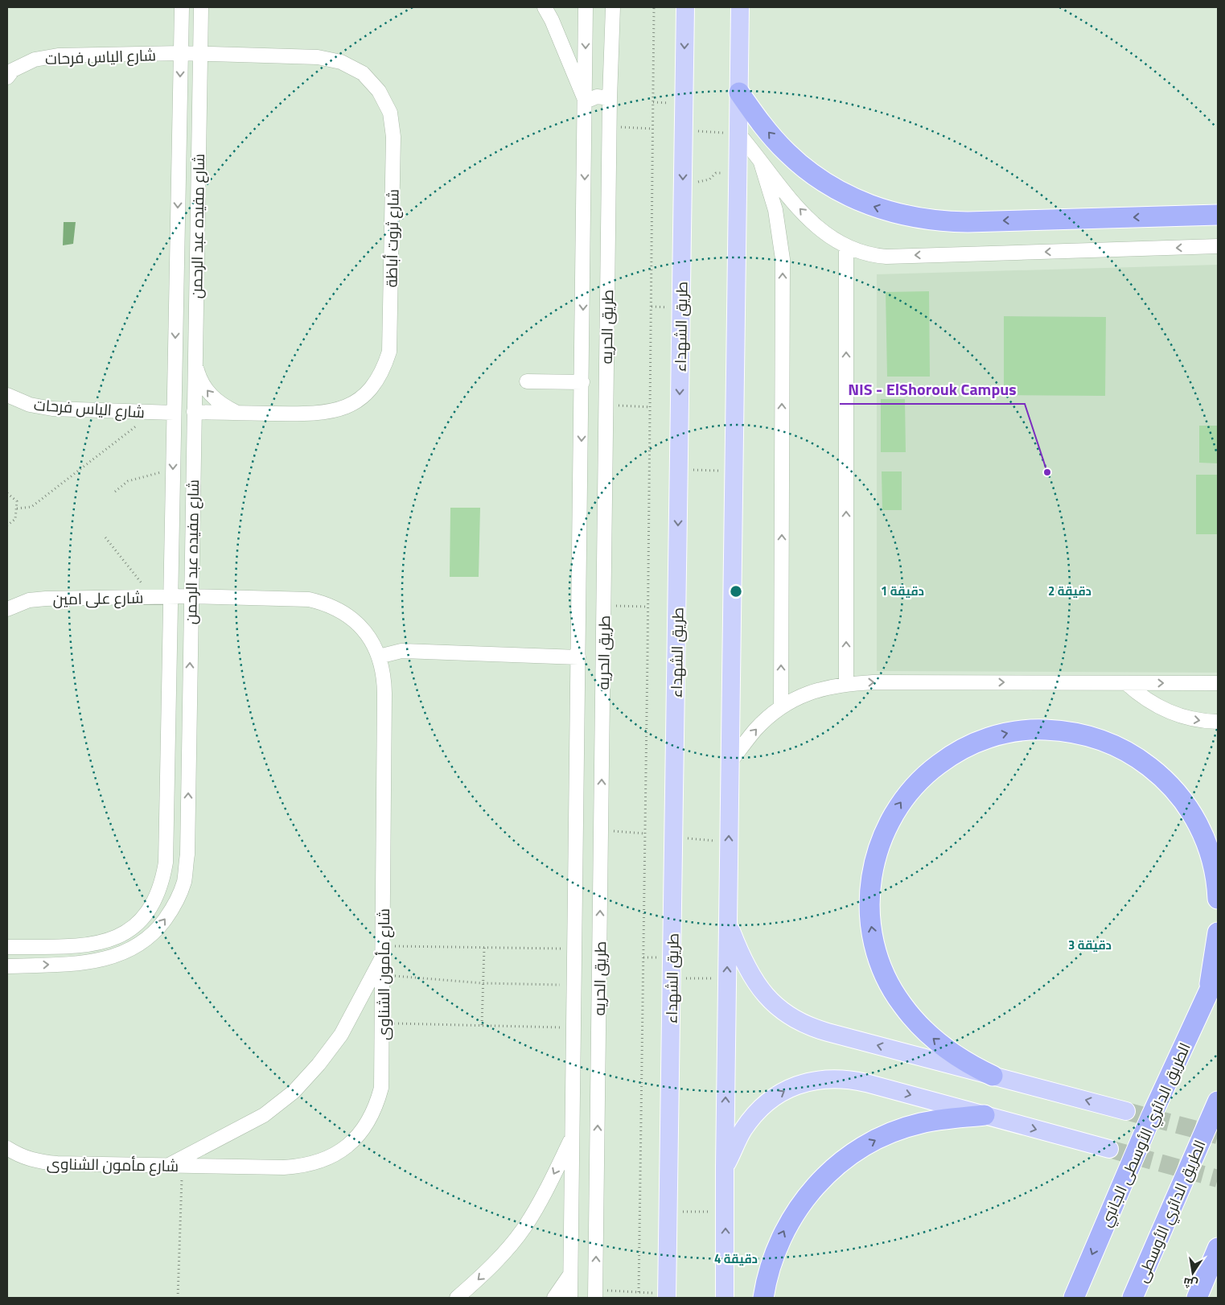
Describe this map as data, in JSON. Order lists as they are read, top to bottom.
{
  "streets": {
    "highway": ["الطريق الدائري الأوسطى الجانبي", "الطريق الدائري الأوسطى"],
    "main road": ["طريق الشهداء"],
    "street": [
      "شارع الياس فرحات",
      "شارع مفيده عبد الرحمن",
      "شارع ثروت أباظة",
      "طريق الحريه",
      "شارع على امين",
      "شارع مأمون الشناوى"
    ]
  },
  "crossings": [
    ["شارع الياس فرحات", "شارع مفيده عبد الرحمن"],
    ["شارع الياس فرحات", "شارع ثروت أباظة"],
    ["شارع مفيده عبد الرحمن", "شارع ثروت أباظة"],
    ["شارع مفيده عبد الرحمن", "شارع على امين"],
    ["شارع مفيده عبد الرحمن", "شارع مأمون الشناوى"],
    ["شارع على امين", "شارع مأمون الشناوى"]
  ],
  "one_way": ["الطريق الدائري الأوسطى الجانبي"],
  "places": ["NIS - ElShorouk Campus"],
  "north": "bottom",
  "rings": [
    "1 دقيقة",
    "2 دقيقة",
    "3 دقيقة",
    "4 دقيقة"
  ]
}
